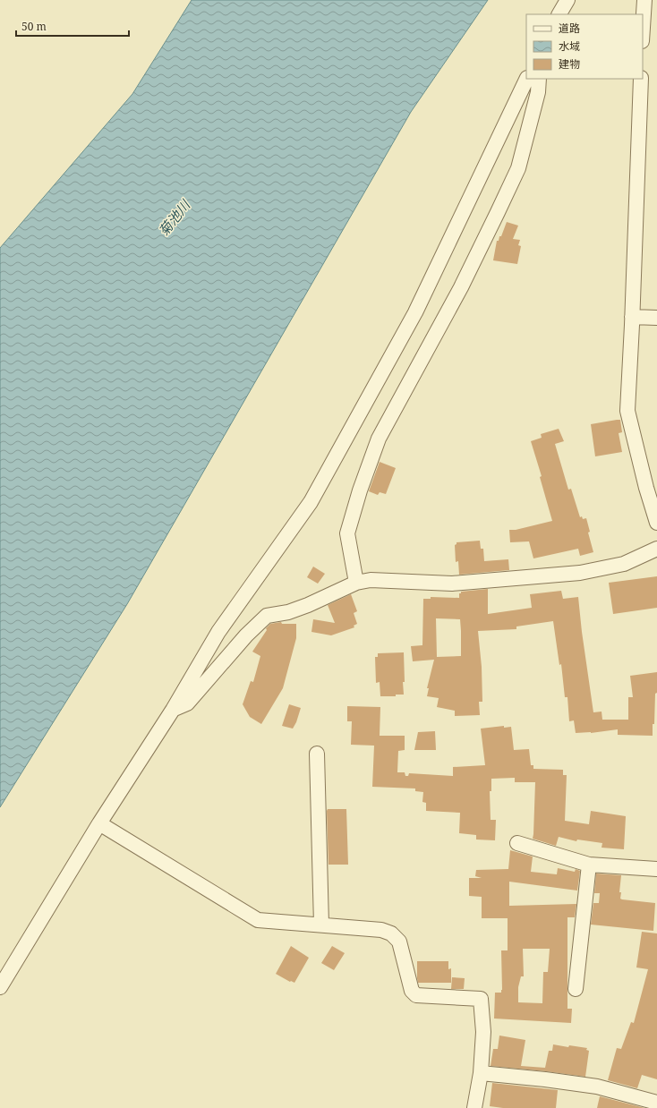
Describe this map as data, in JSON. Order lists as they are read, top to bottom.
{
  "water": ["菊池川"],
  "legend": ["道路", "水域", "建物"],
  "scale_bar": "50 m"
}
